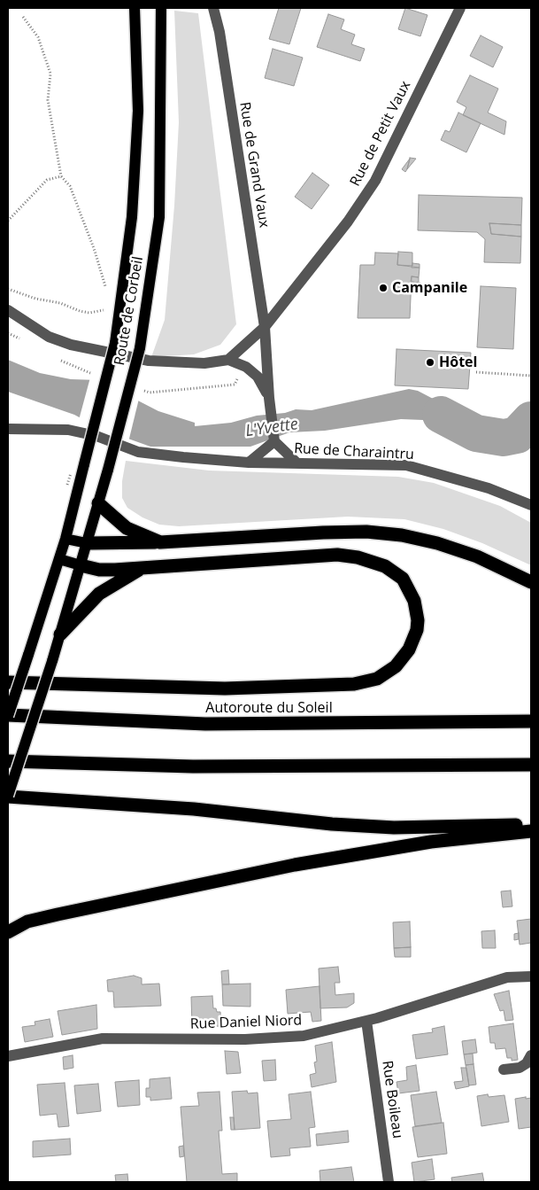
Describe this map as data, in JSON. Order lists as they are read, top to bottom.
{
  "streets": {
    "highway": ["Autoroute du Soleil"],
    "main road": ["Route de Corbeil"],
    "street": [
      "Rue de Petit Vaux",
      "Rue de Grand Vaux",
      "Rue de Charaintru",
      "Rue Daniel Niord",
      "Rue Boileau"
    ]
  },
  "crossings": [
    ["Rue de Petit Vaux", "Rue de Grand Vaux"],
    ["Route de Corbeil", "Autoroute du Soleil"],
    ["Rue Daniel Niord", "Rue Boileau"]
  ],
  "water": ["L'Yvette"],
  "places": ["Campanile", "Hôtel"]
}
